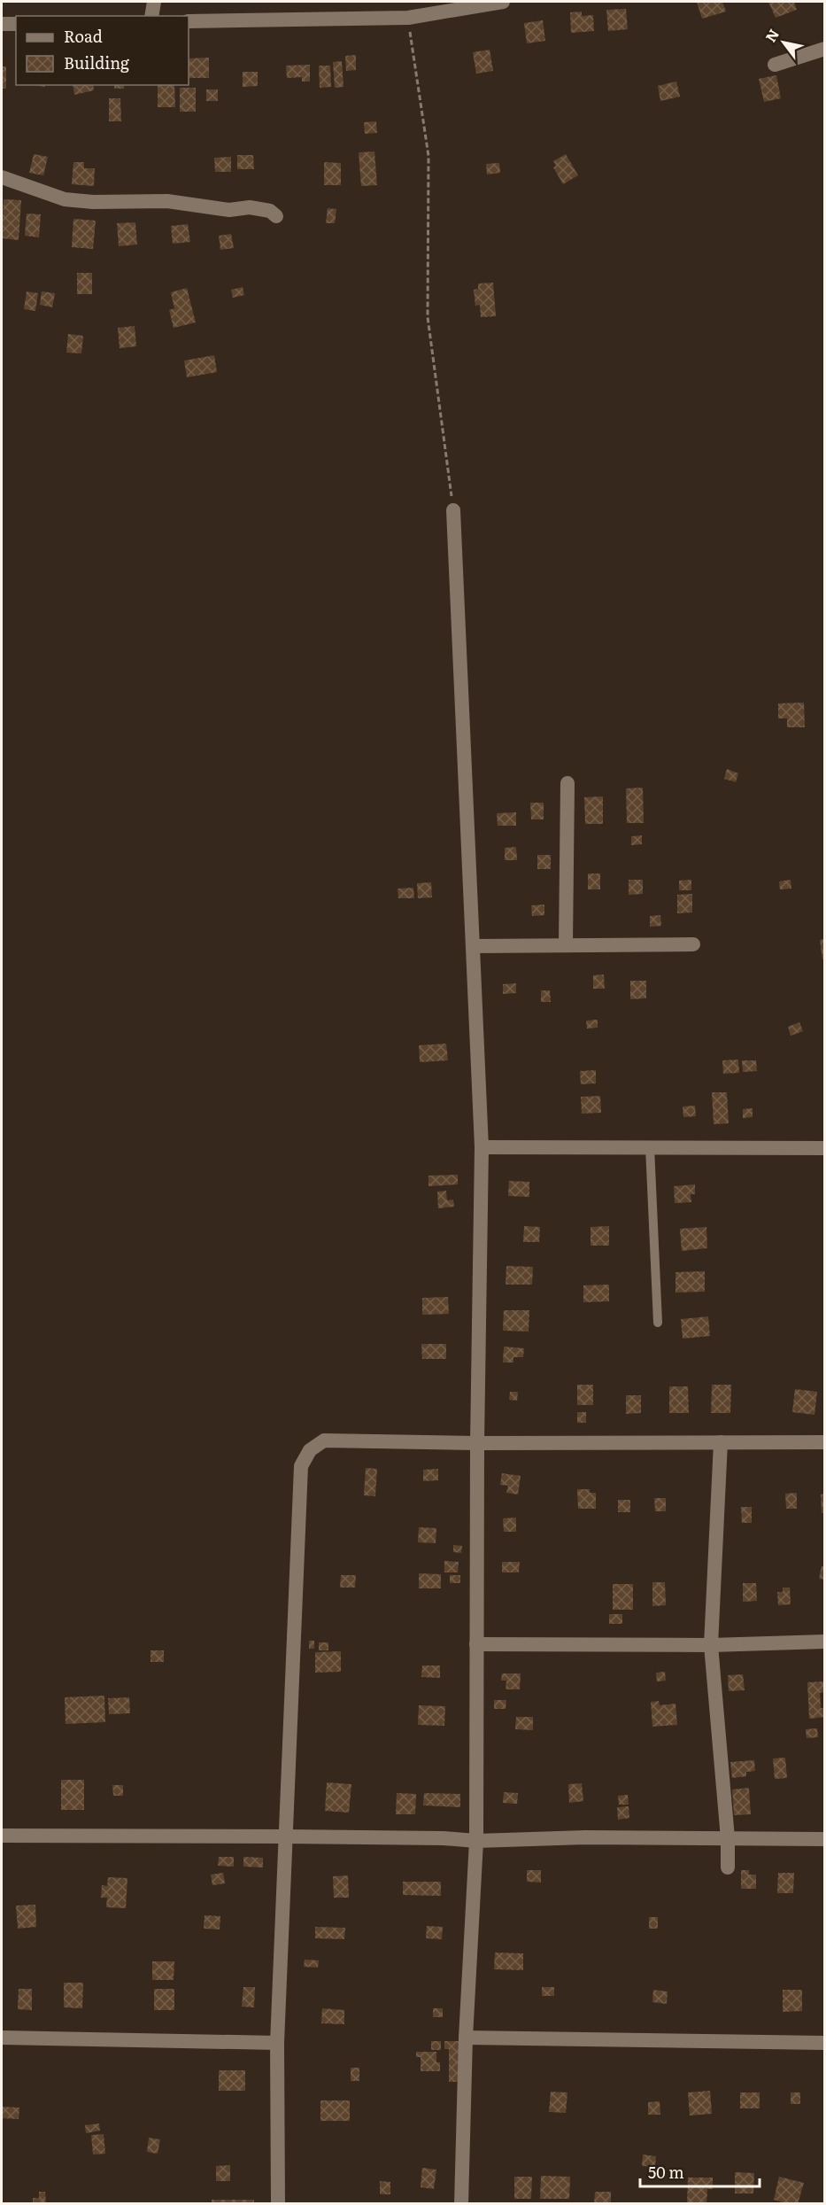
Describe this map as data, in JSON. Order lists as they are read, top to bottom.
{
  "legend": ["Road", "Building"],
  "scale_bar": "50 m",
  "north": "top left"
}
